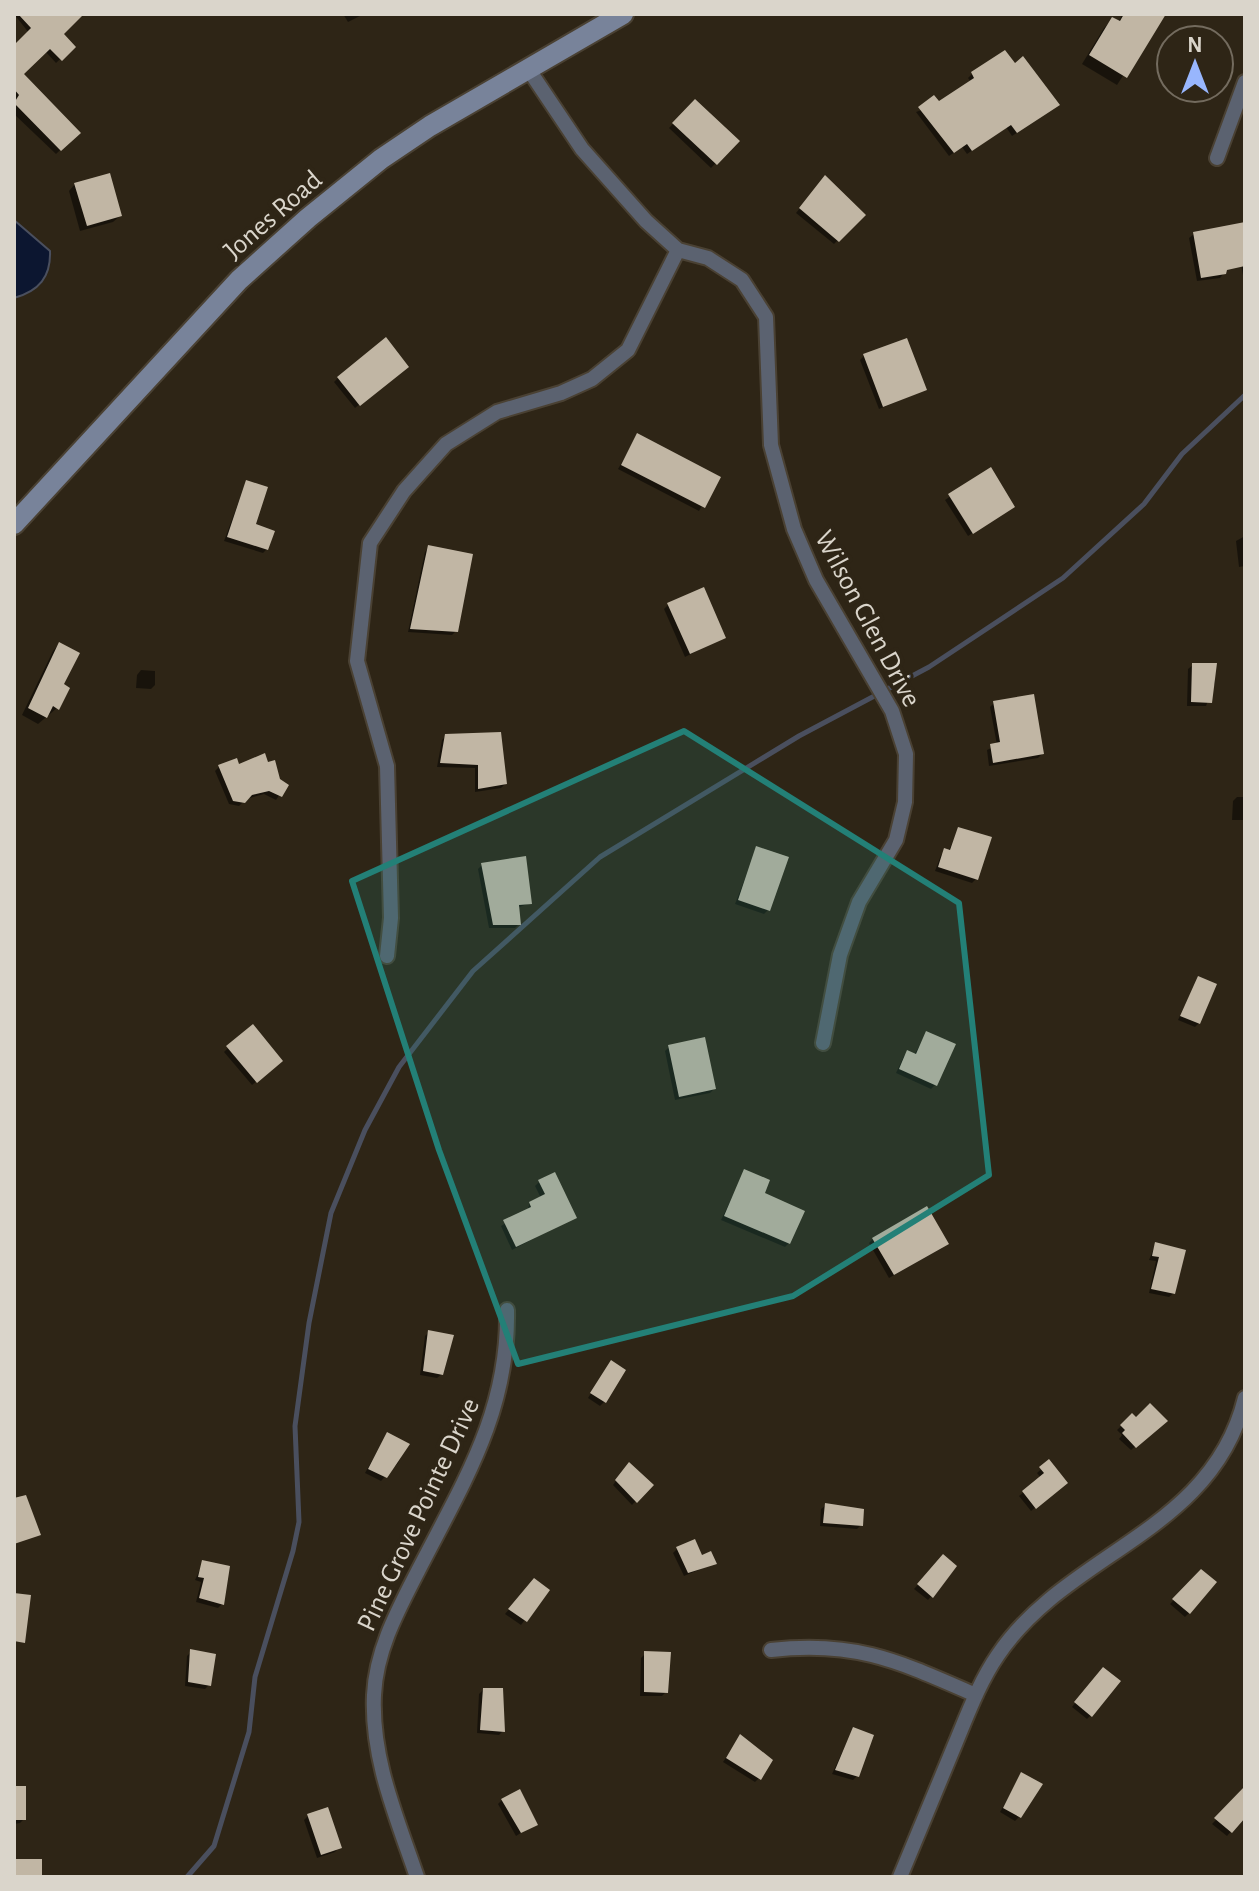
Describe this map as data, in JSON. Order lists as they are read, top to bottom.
{
  "streets": {
    "street": ["Jones Road", "Wilson Glen Drive", "Pine Grove Pointe Drive"]
  },
  "crossings": [
    ["Jones Road", "Wilson Glen Drive"]
  ],
  "north": "top"
}
